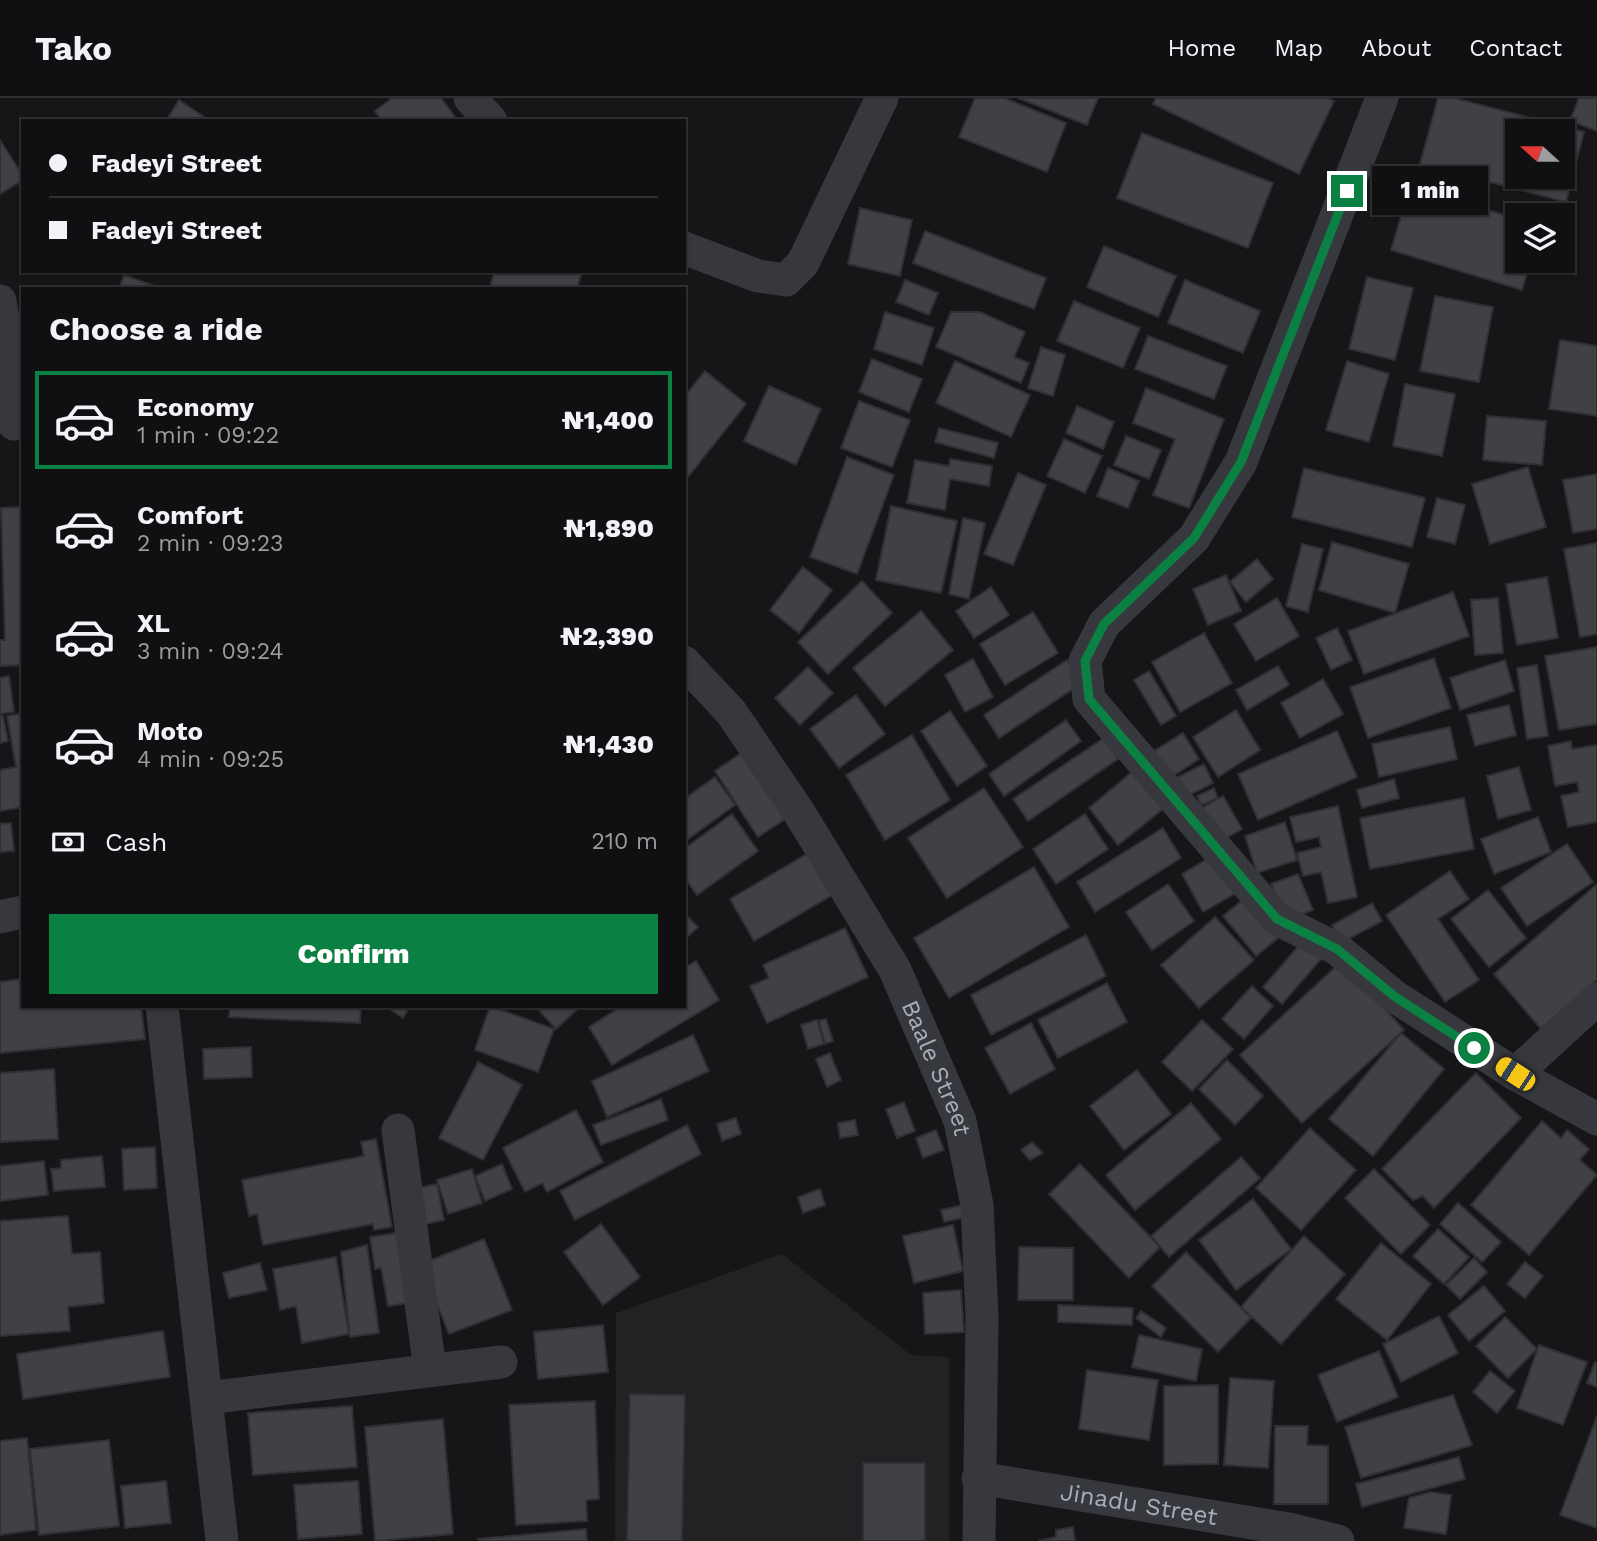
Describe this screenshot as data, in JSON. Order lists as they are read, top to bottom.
{
  "streets": {
    "street": ["Baale Street", "Jinadu Street"]
  },
  "crossings": [
    ["Baale Street", "Jinadu Street"]
  ],
  "north": "left",
  "page": {
    "header": "Tako",
    "nav": [
      "Home",
      "Map",
      "About",
      "Contact"
    ],
    "banner": ["Fadeyi Street", "Fadeyi Street"],
    "bubble": "1 min",
    "heading": "Choose a ride",
    "list": [
      {
        "name": "Economy",
        "note": "1 min · 09:22",
        "value": "₦1,400"
      },
      {
        "name": "Comfort",
        "note": "2 min · 09:23",
        "value": "₦1,890"
      },
      {
        "name": "XL",
        "note": "3 min · 09:24",
        "value": "₦2,390"
      },
      {
        "name": "Moto",
        "note": "4 min · 09:25",
        "value": "₦1,430"
      }
    ],
    "pay": ["Cash", "210 m"],
    "buttons": "Confirm"
  }
}
